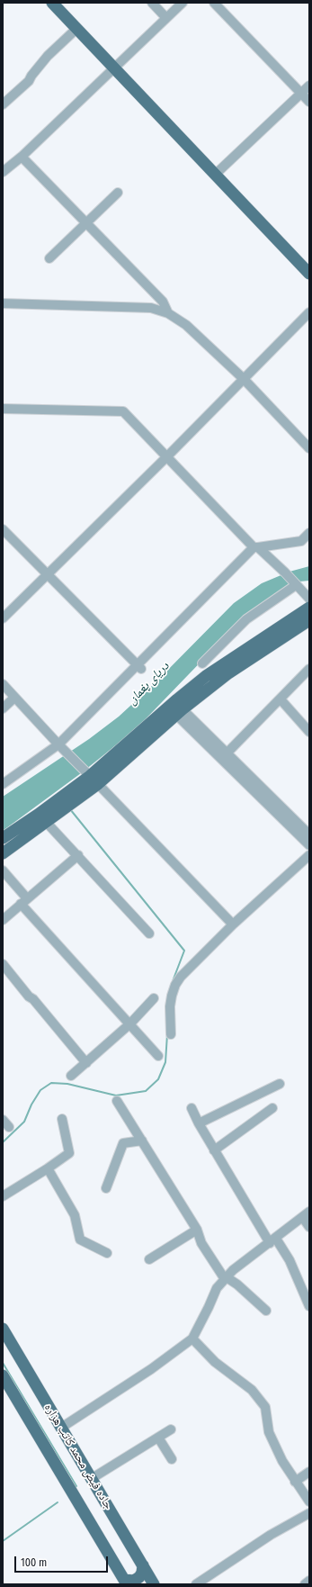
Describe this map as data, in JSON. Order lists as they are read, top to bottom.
{
  "streets": {
    "main road": ["جاده فیض محمد کاتب هزاره"]
  },
  "water": ["دریای پغمان"],
  "scale_bar": "100 m"
}
